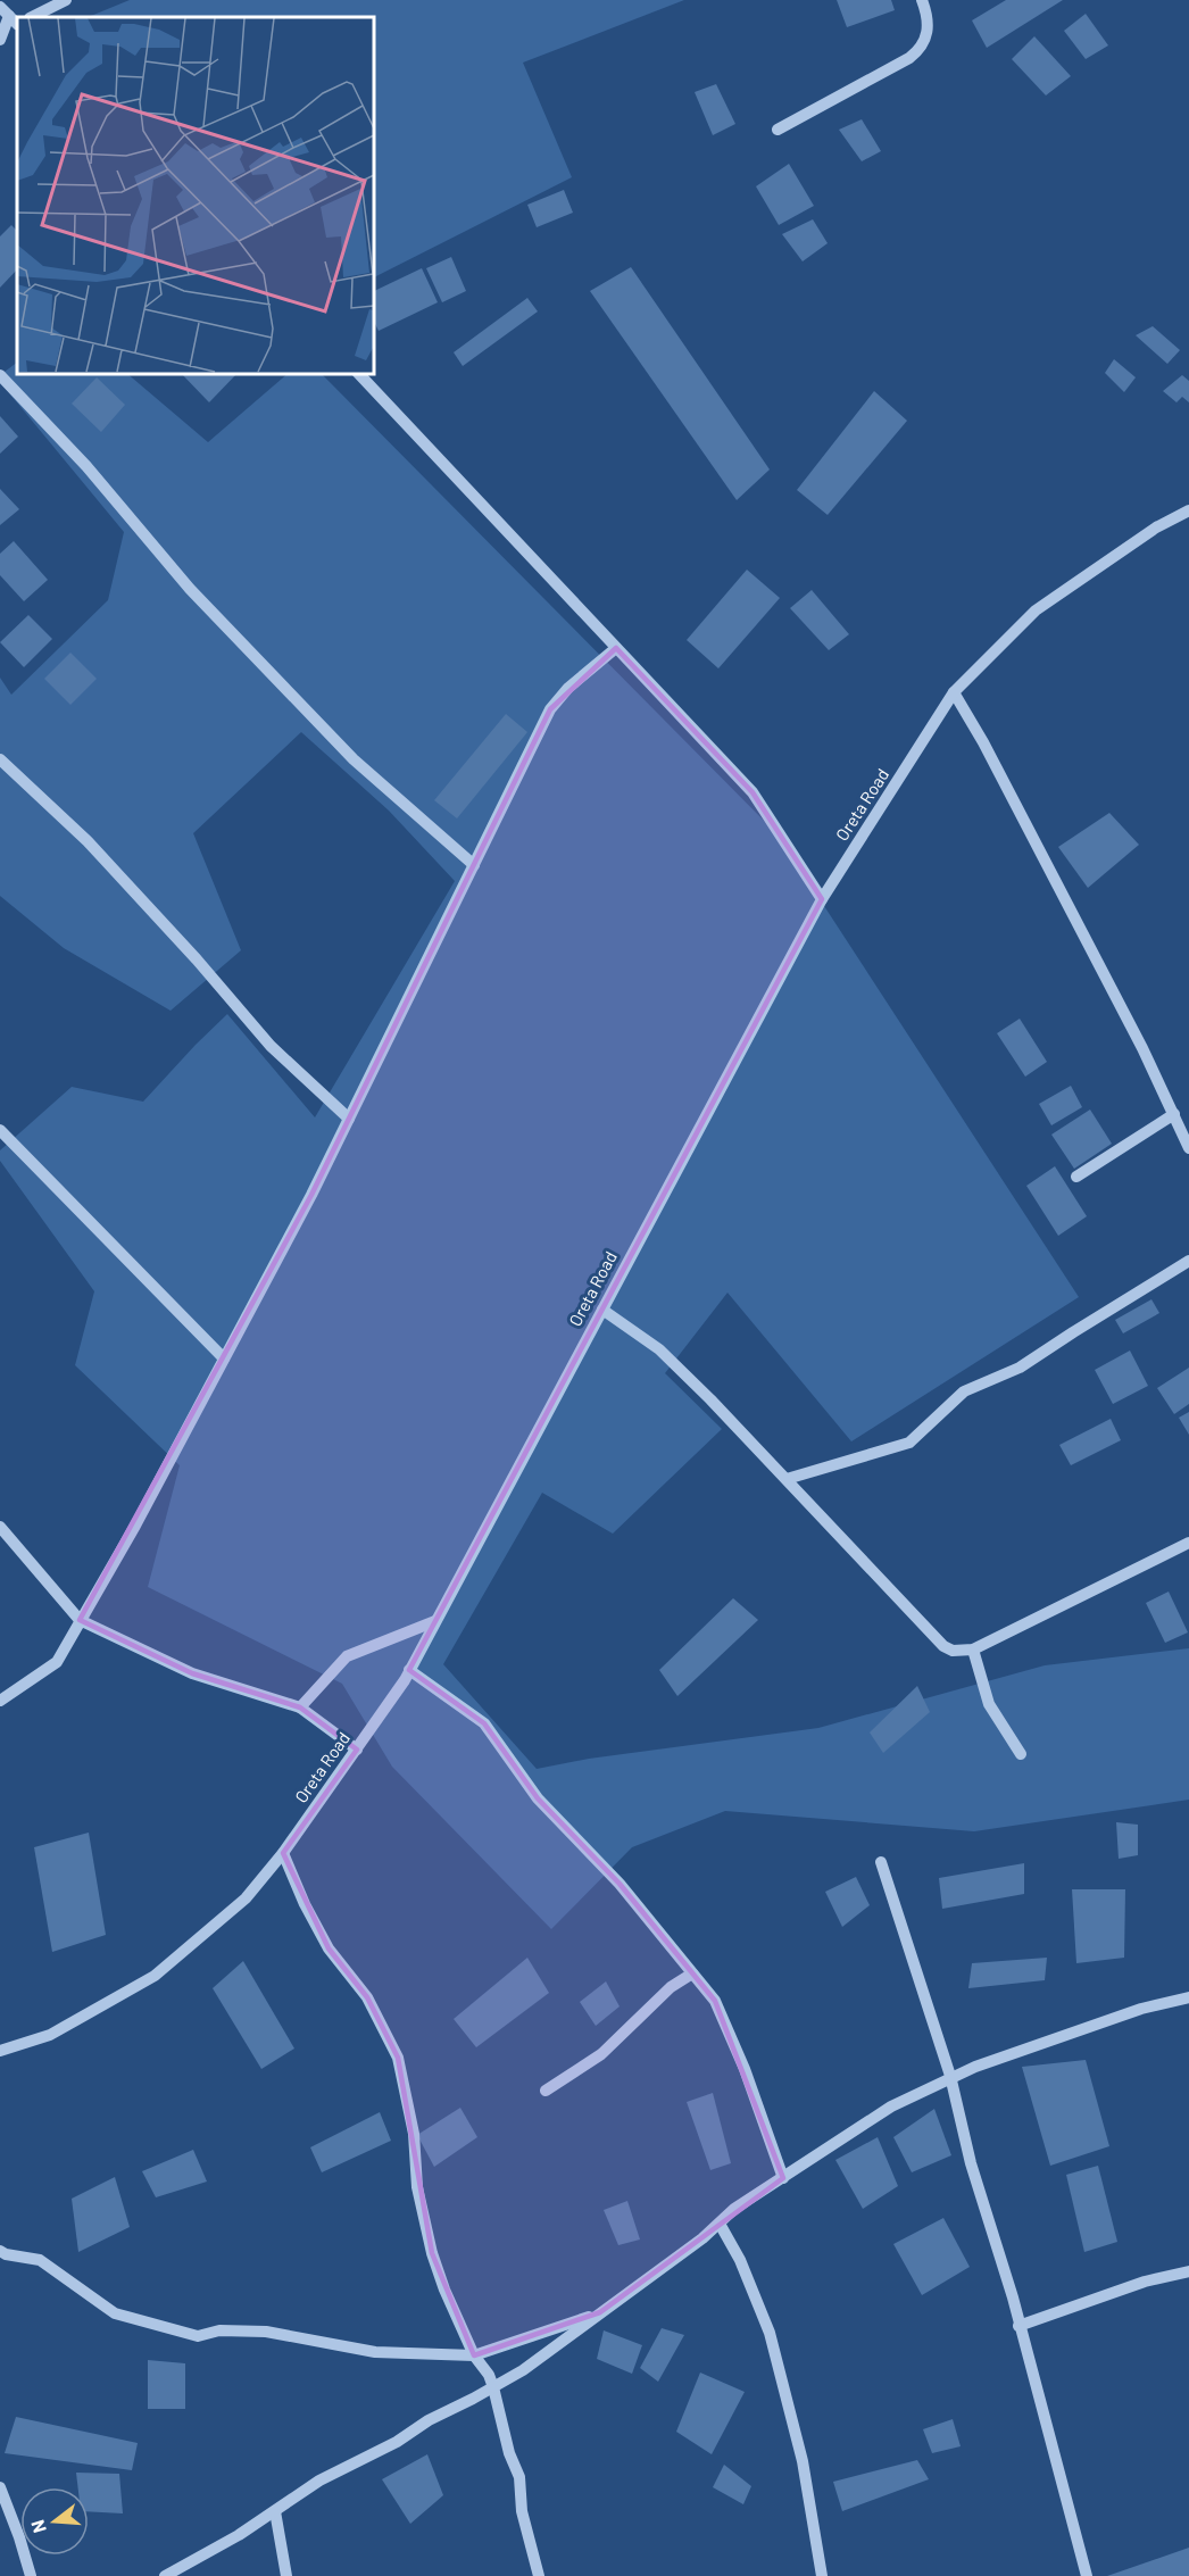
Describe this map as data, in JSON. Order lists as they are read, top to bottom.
{
  "streets": {
    "street": ["Oreta Road"]
  },
  "north": "left"
}
